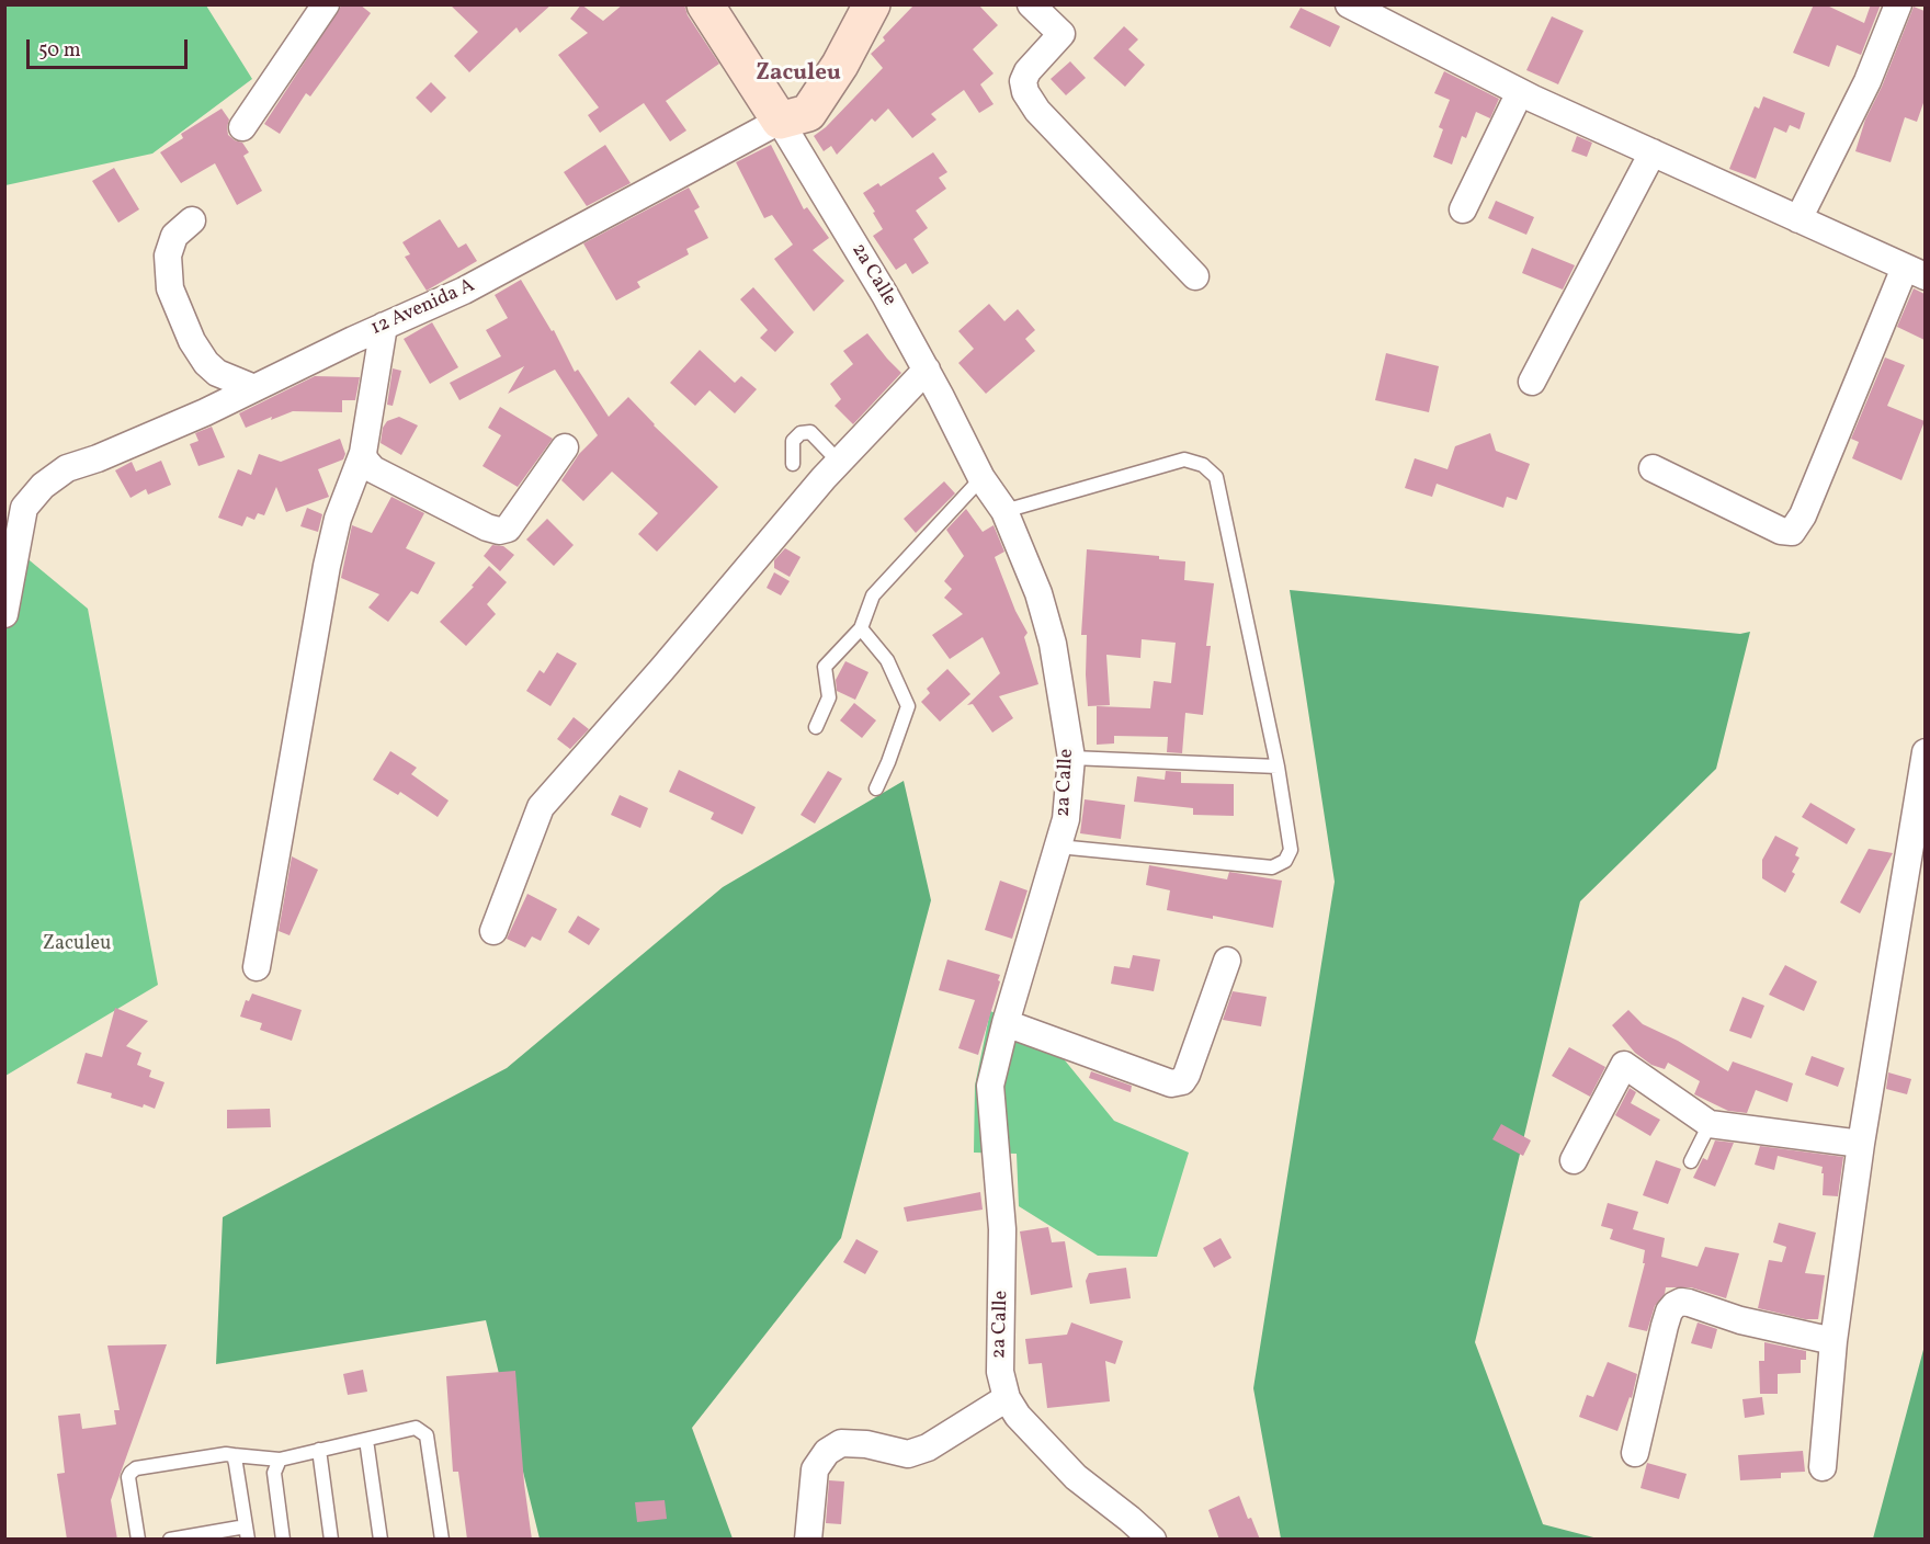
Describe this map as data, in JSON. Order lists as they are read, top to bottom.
{
  "streets": {
    "street": ["2a Calle", "12 Avenida A"]
  },
  "crossings": [
    ["2a Calle", "12 Avenida A"]
  ],
  "districts": ["Zaculeu"],
  "parks": ["Zaculeu"],
  "scale_bar": "50 m"
}
